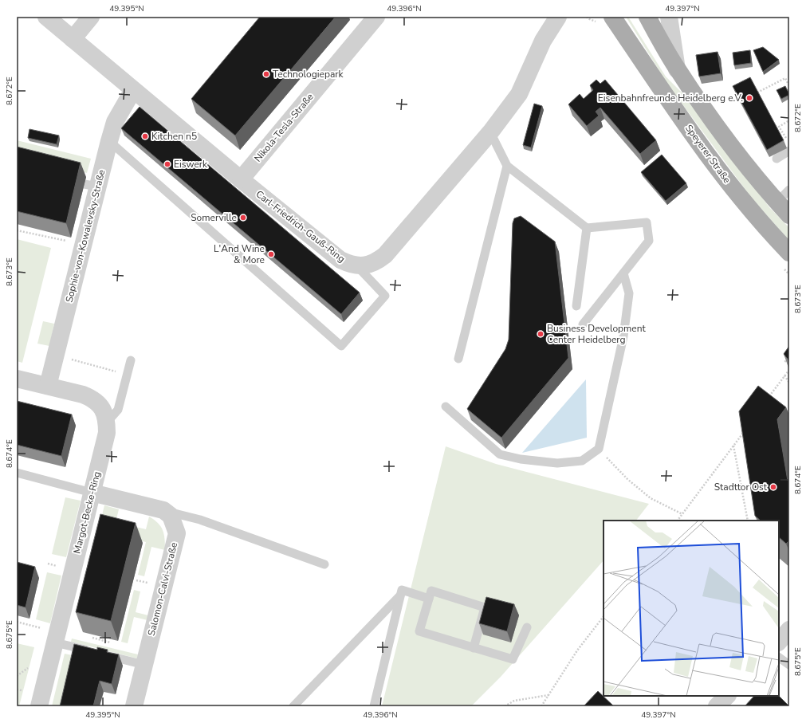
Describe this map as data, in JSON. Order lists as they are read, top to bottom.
{
  "streets": {
    "main road": ["Speyerer Straße"],
    "street": [
      "Nikola-Tesla-Straße",
      "Carl-Friedrich-Gauß-Ring",
      "Sophie-von-Kowalevsky-Straße",
      "Margot-Becke-Ring",
      "Salomon-Calvi-Straße"
    ]
  },
  "crossings": [
    ["Nikola-Tesla-Straße", "Carl-Friedrich-Gauß-Ring"],
    ["Carl-Friedrich-Gauß-Ring", "Sophie-von-Kowalevsky-Straße"],
    ["Sophie-von-Kowalevsky-Straße", "Margot-Becke-Ring"]
  ],
  "places": [
    "Technologiepark",
    "Eisenbahnfreunde Heidelberg e.V.",
    "Kitchen n5",
    "Eiswerk",
    "Somerville",
    "L'And Wine & More",
    "Business Development Center Heidelberg",
    "Stadttor Ost"
  ],
  "coordinates": [
    "49.395°N",
    "49.396°N",
    "49.397°N",
    "8.672°E",
    "8.673°E",
    "8.674°E",
    "8.675°E"
  ]
}
